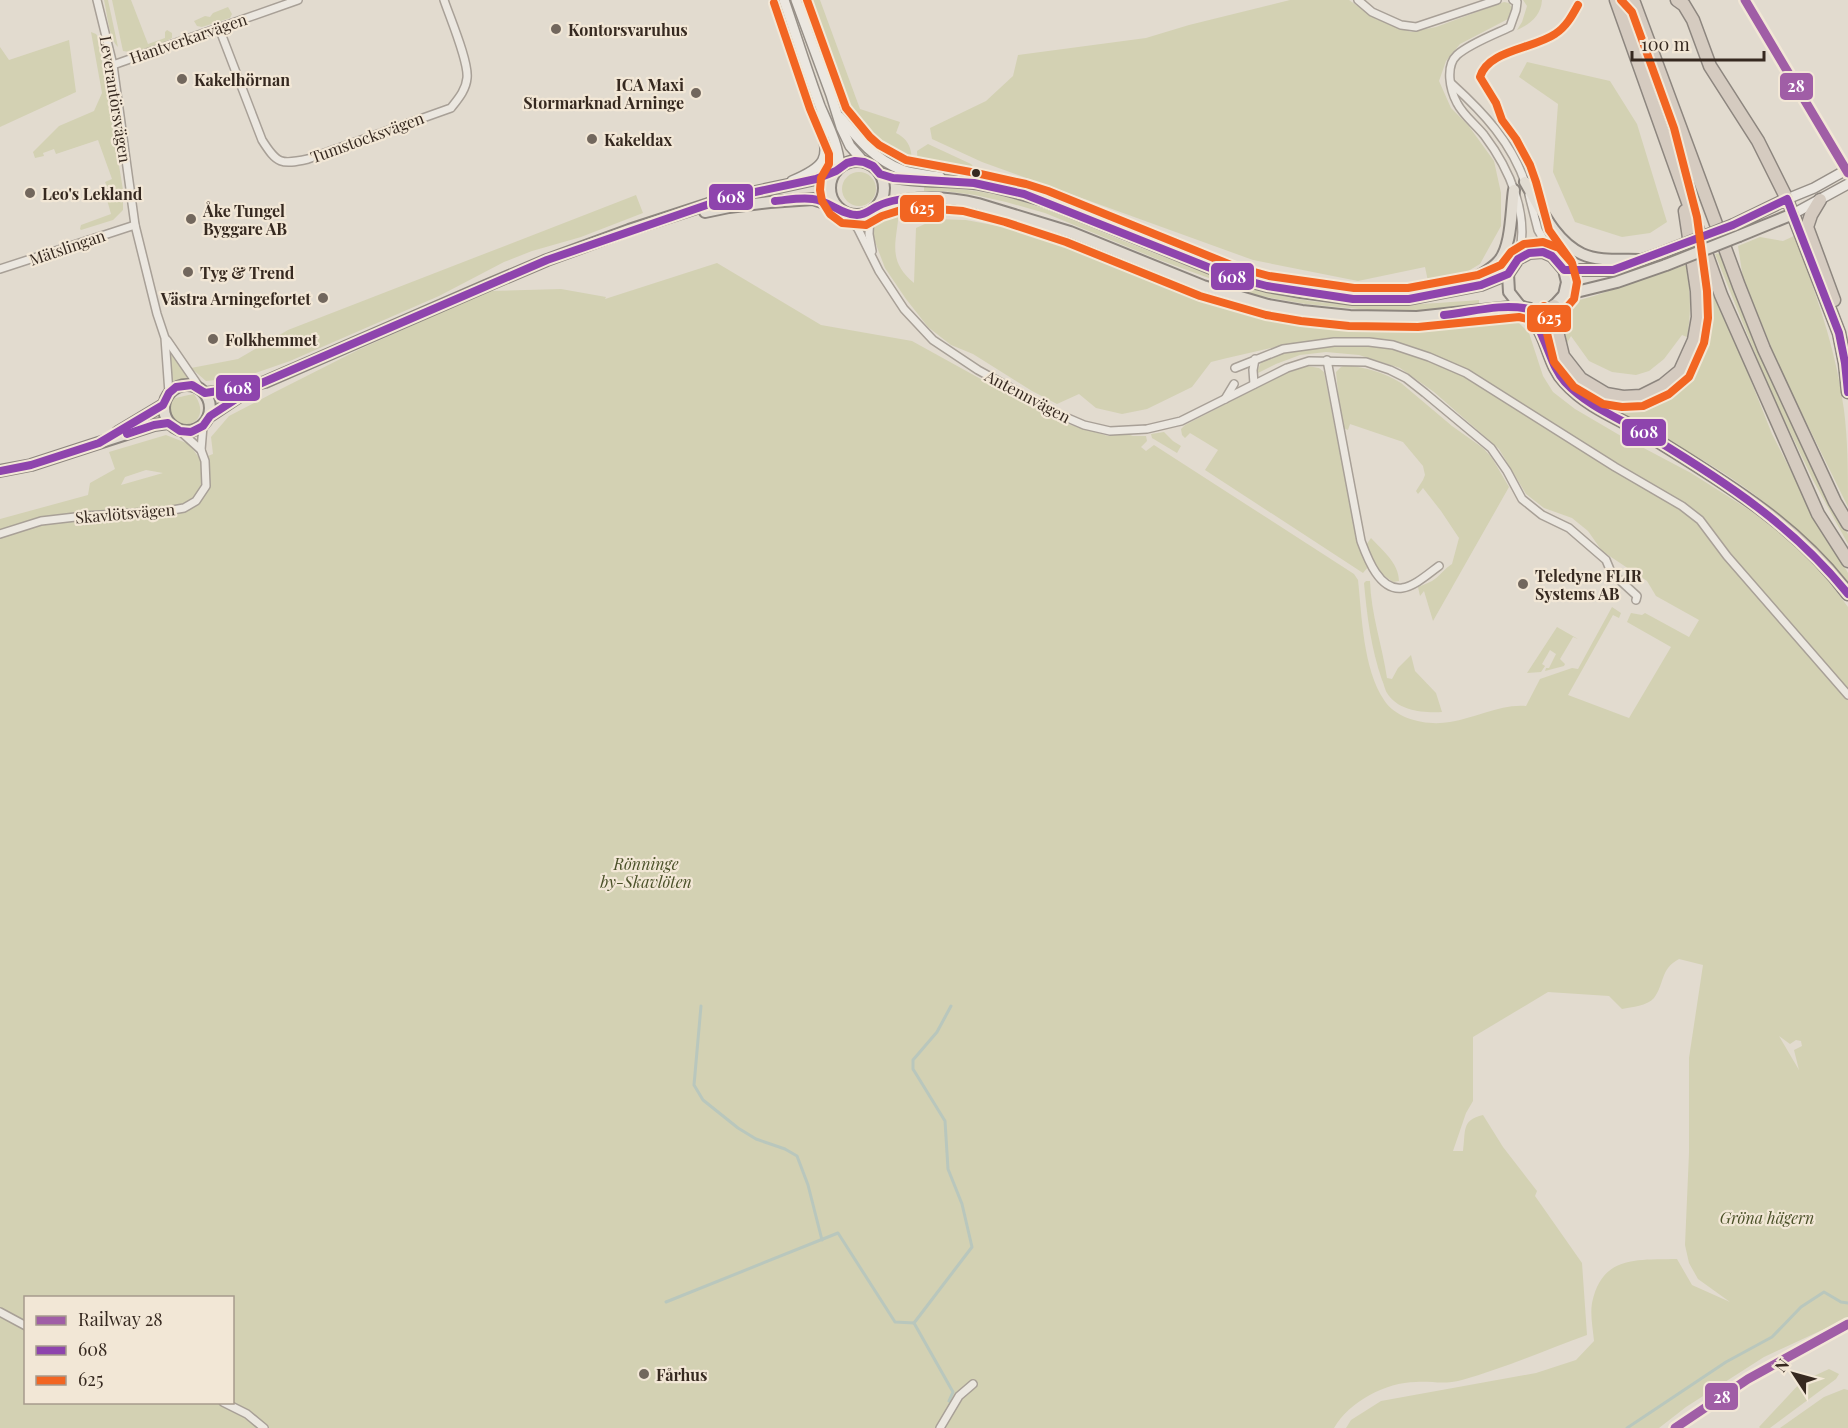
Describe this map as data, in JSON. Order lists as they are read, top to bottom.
{
  "streets": {
    "street": [
      "Hantverkarvägen",
      "Leverantörsvägen",
      "Tumstocksvägen",
      "Mätslingan",
      "Antennvägen",
      "Skavlötsvägen"
    ]
  },
  "crossings": [
    ["Hantverkarvägen", "Leverantörsvägen"],
    ["Hantverkarvägen", "Tumstocksvägen"],
    ["Leverantörsvägen", "Mätslingan"],
    ["Leverantörsvägen", "Skavlötsvägen"]
  ],
  "parks": ["Rönninge by-Skavlöten", "Gröna hägern"],
  "places": [
    "Kontorsvaruhus",
    "Kakelhörnan",
    "ICA Maxi Stormarknad Arninge",
    "Kakeldax",
    "Leo's Lekland",
    "Åke Tungel Byggare AB",
    "Tyg & Trend",
    "Västra Arningefortet",
    "Folkhemmet",
    "Teledyne FLIR Systems AB",
    "Fårhus"
  ],
  "lines": ["rail line 28", "transit line 625", "transit line 608"],
  "legend": ["Railway 28", "608", "625"],
  "scale_bar": "100 m",
  "north": "top left"
}
